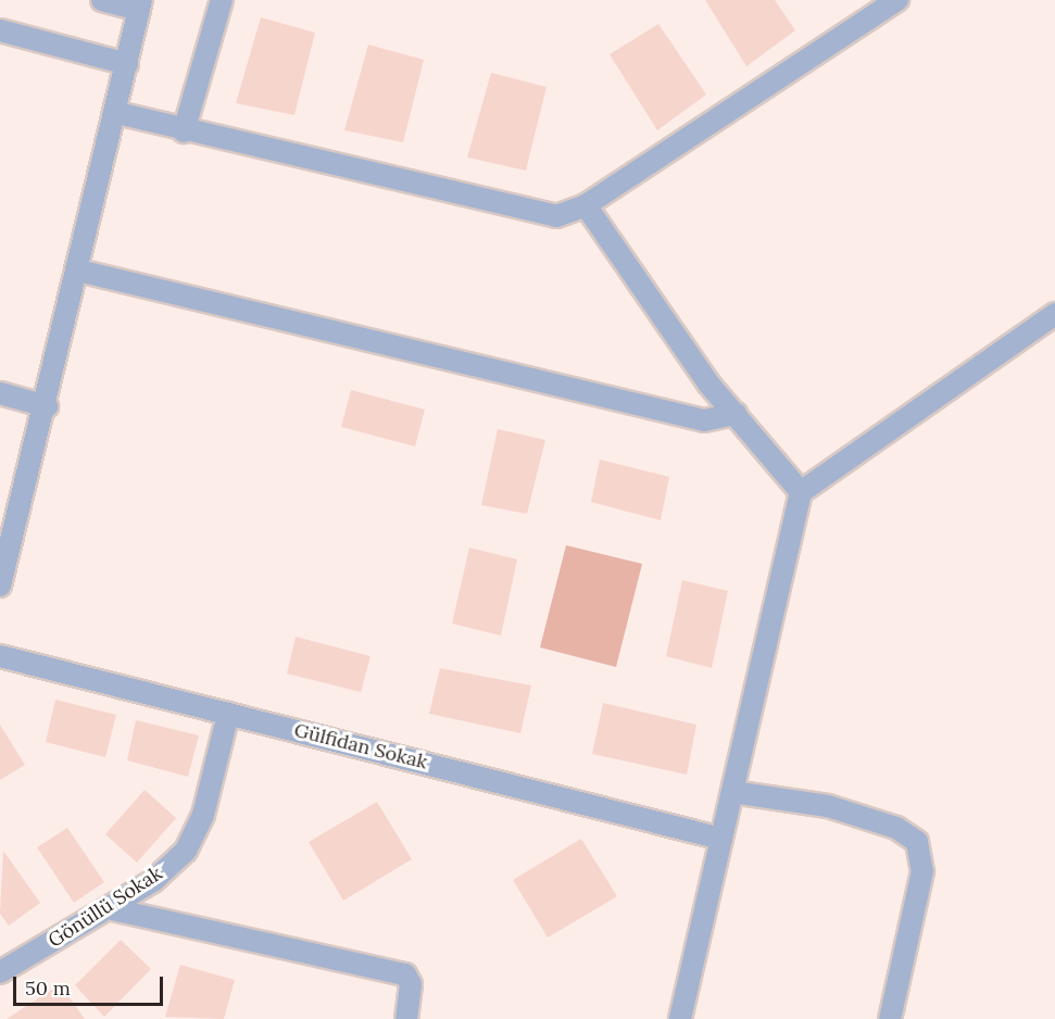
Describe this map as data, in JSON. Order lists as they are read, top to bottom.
{
  "streets": {
    "street": ["Gülfidan Sokak", "Gönüllü Sokak"]
  },
  "crossings": [
    ["Gülfidan Sokak", "Gönüllü Sokak"]
  ],
  "scale_bar": "50 m"
}
